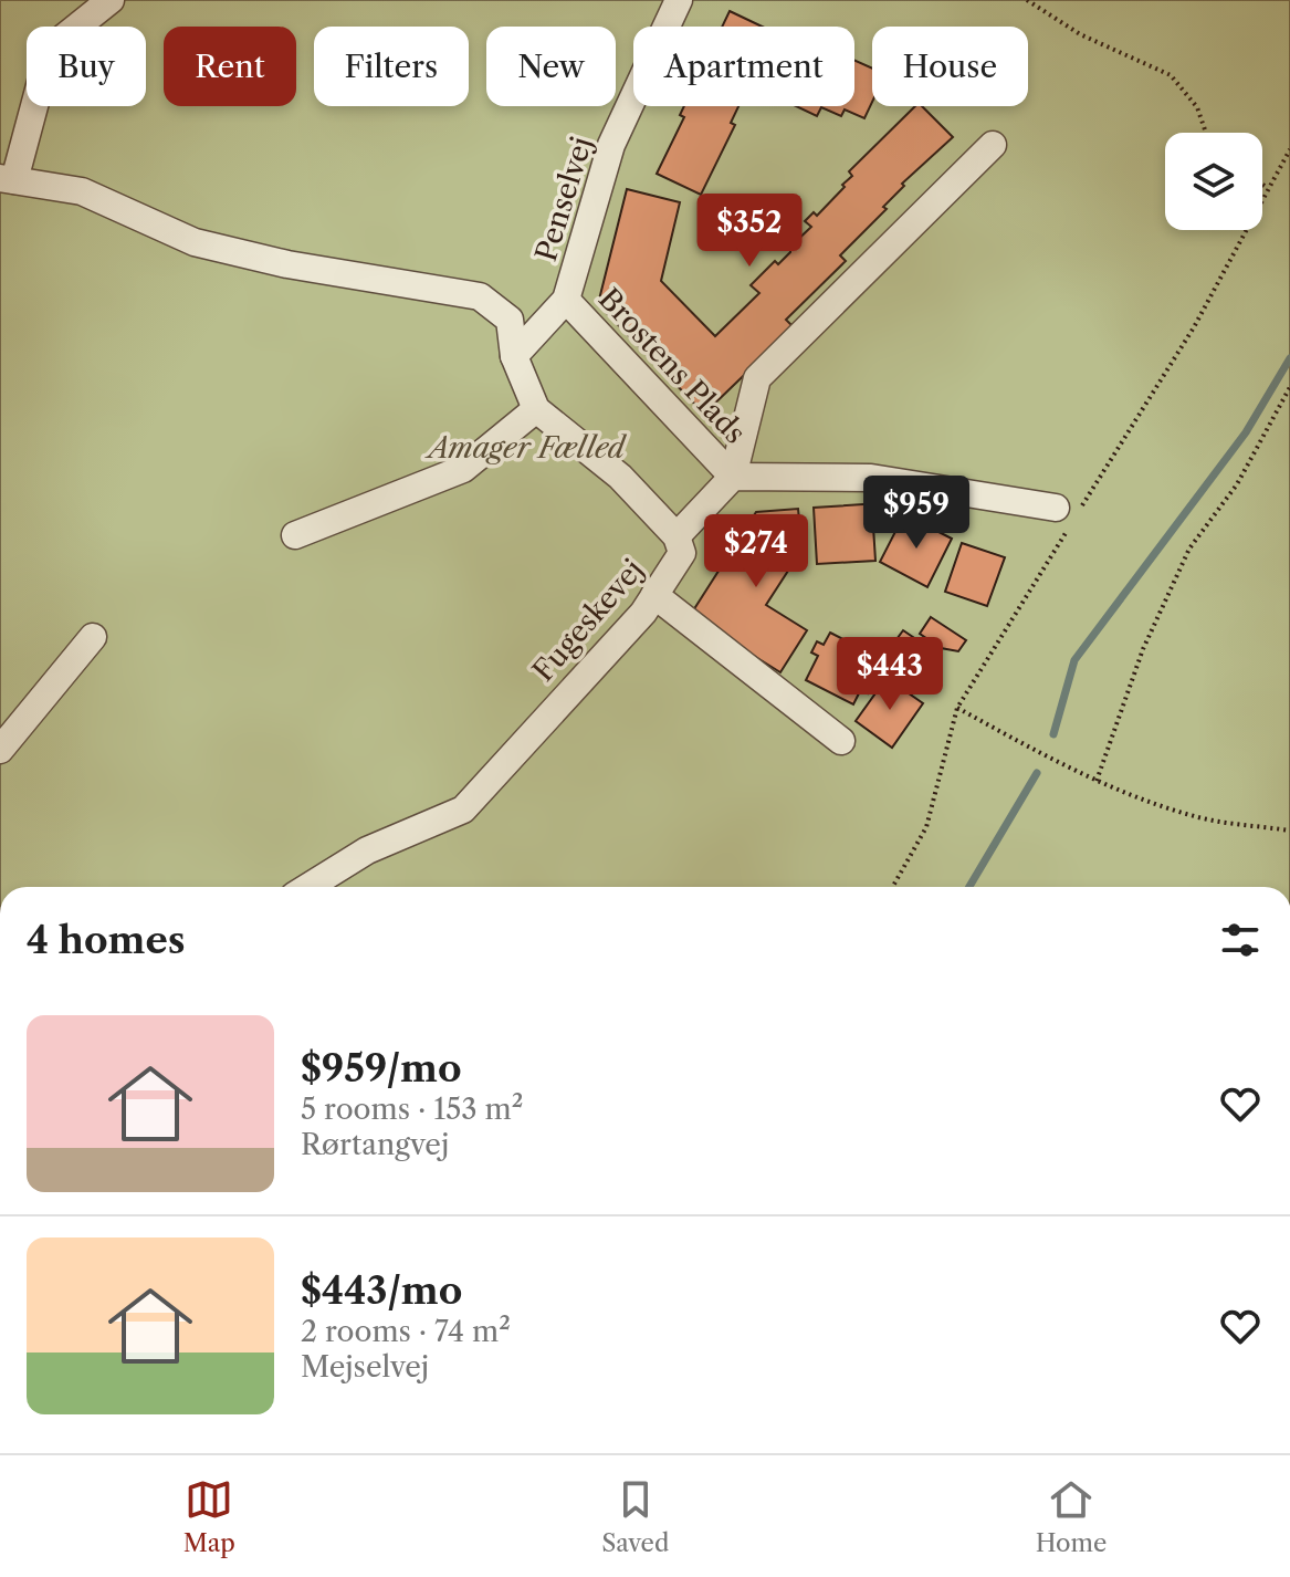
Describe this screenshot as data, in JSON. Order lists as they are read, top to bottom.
{
  "streets": {
    "street": ["Penselvej", "Brostens Plads", "Fugeskevej"]
  },
  "crossings": [
    ["Penselvej", "Brostens Plads"]
  ],
  "parks": ["Amager Fælled"],
  "page": {
    "chip": [
      "Buy",
      "Rent",
      "Filters",
      "New",
      "Apartment",
      "House"
    ],
    "price": [
      "$352",
      "$959",
      "$274",
      "$443"
    ],
    "heading": "4 homes",
    "list": [
      {
        "name": "$959/mo",
        "note": "5 rooms · 153 m² · Rørtangvej"
      },
      {
        "name": "$443/mo",
        "note": "2 rooms · 74 m² · Mejselvej"
      }
    ],
    "tabs": ["Map", "Saved", "Home"]
  }
}
